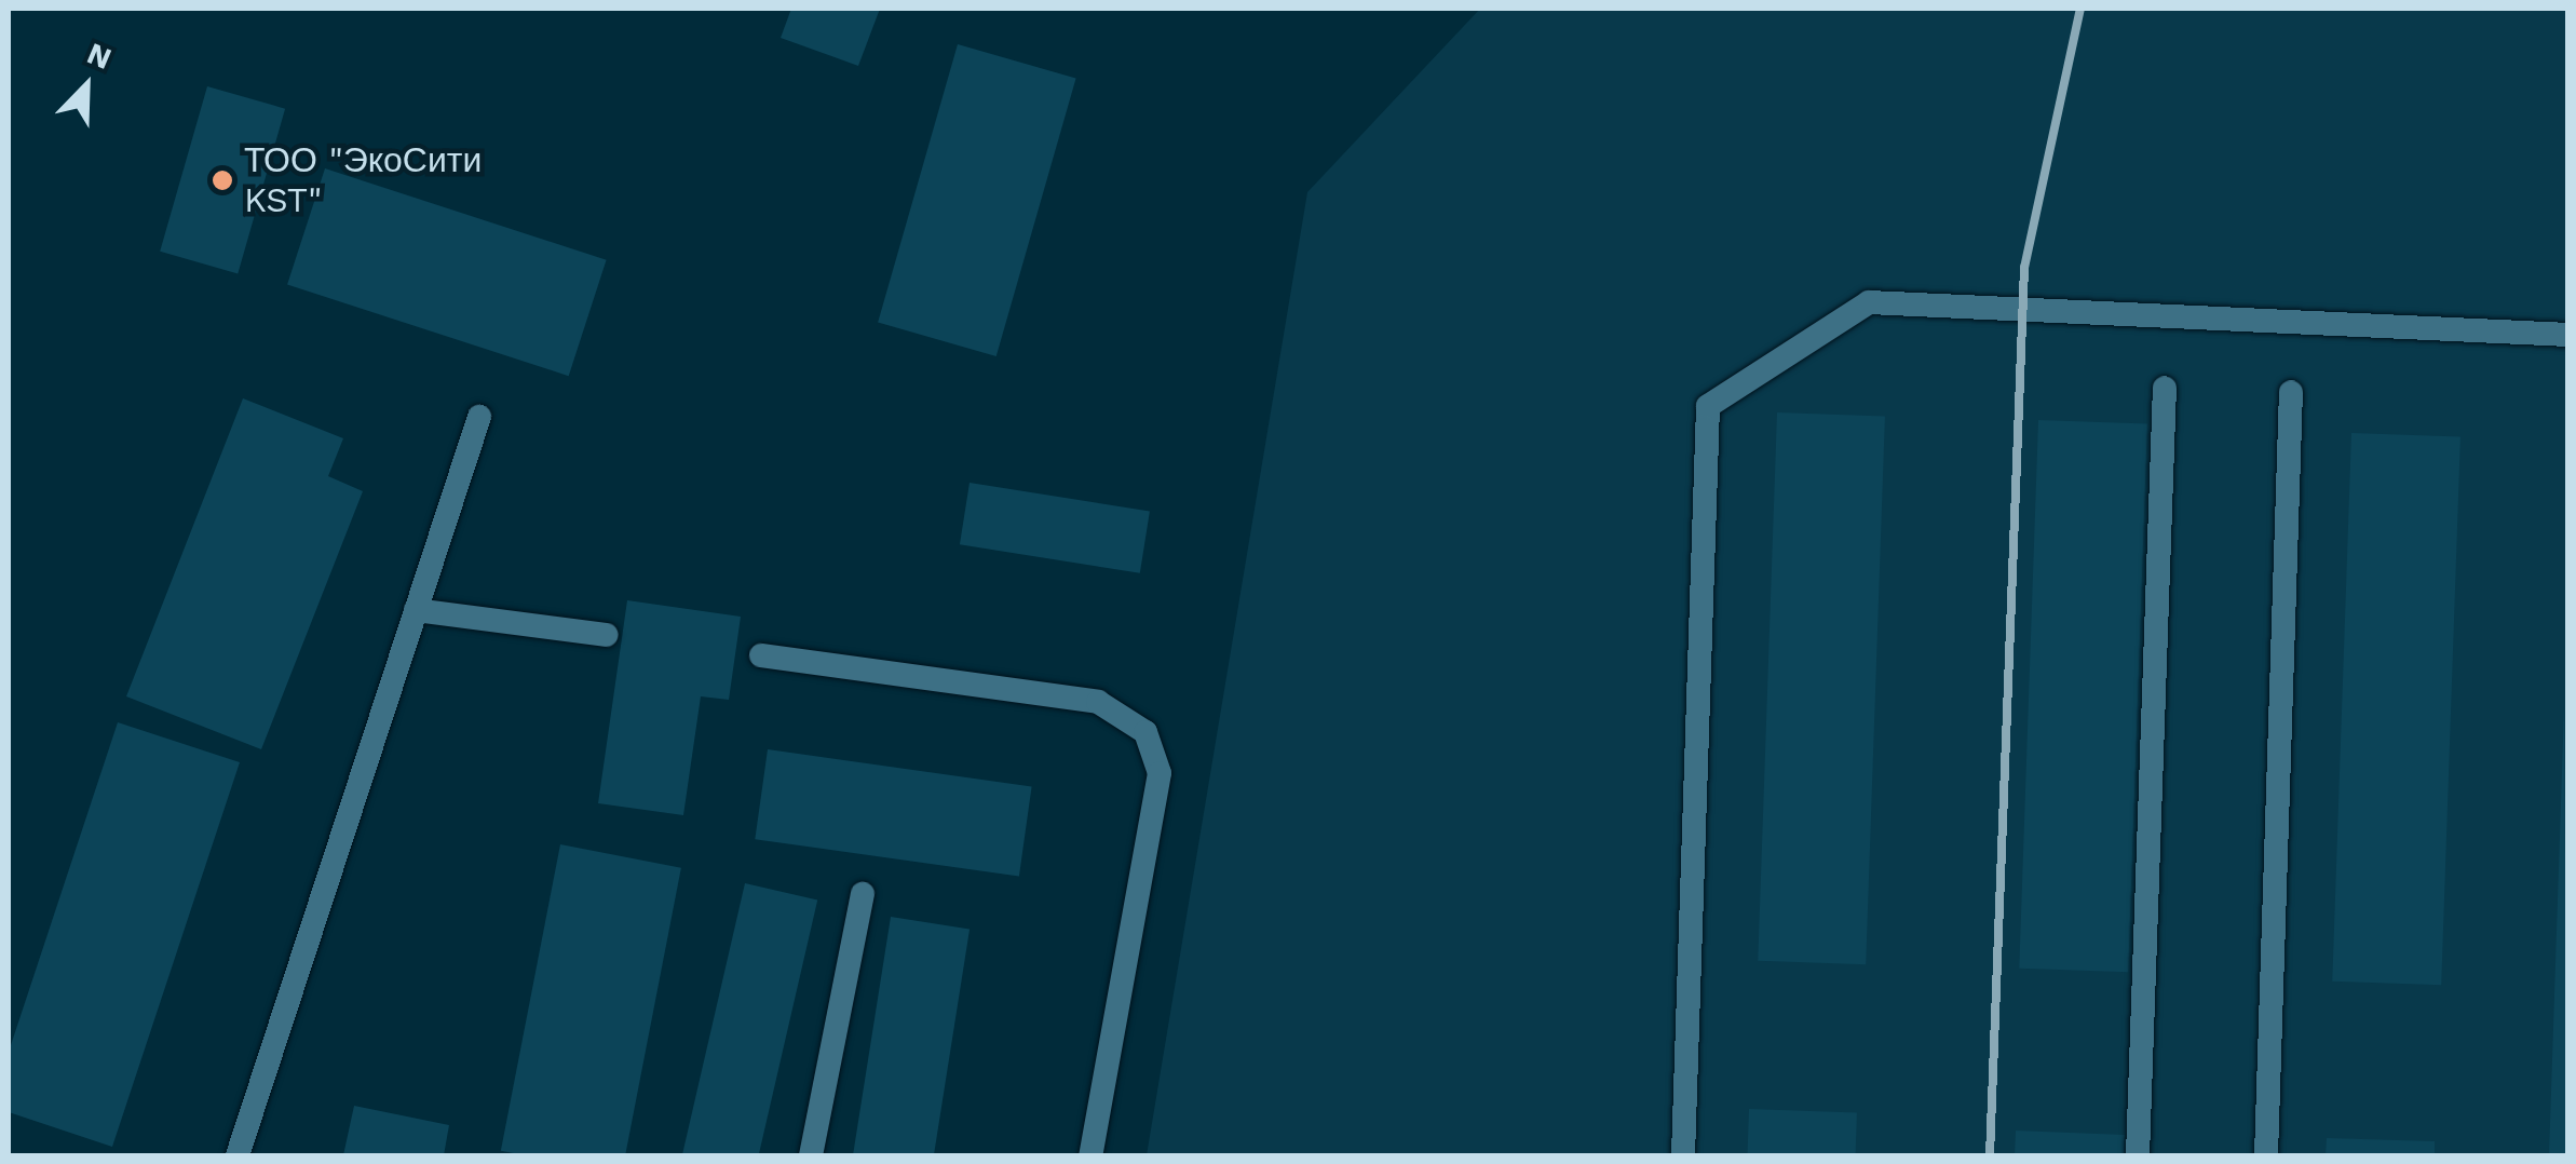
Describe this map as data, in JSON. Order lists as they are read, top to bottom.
{
  "places": ["ТОО \"ЭкоСити KST\""],
  "north": "top right"
}
